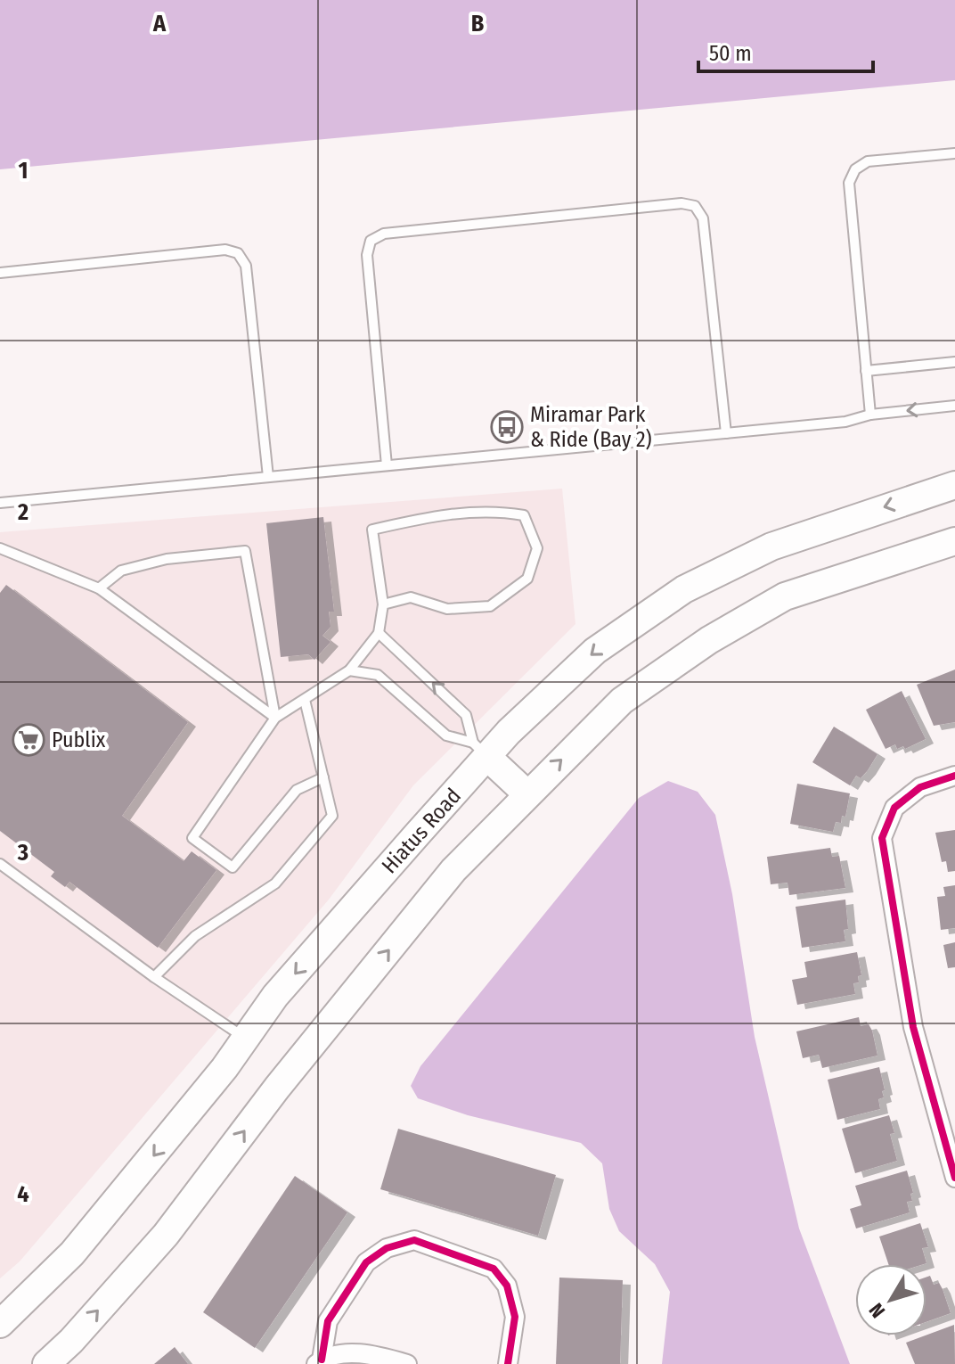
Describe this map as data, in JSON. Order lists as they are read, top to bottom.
{
  "streets": {
    "main road": ["Hiatus Road"]
  },
  "places": {
    "bus stop": ["Miramar Park & Ride (Bay 2)"],
    "supermarket": ["Publix"]
  },
  "scale_bar": "50 m",
  "north": "bottom left",
  "grid": {
    "columns": ["A", "B"],
    "rows": [
      "1",
      "2",
      "3",
      "4"
    ]
  }
}
